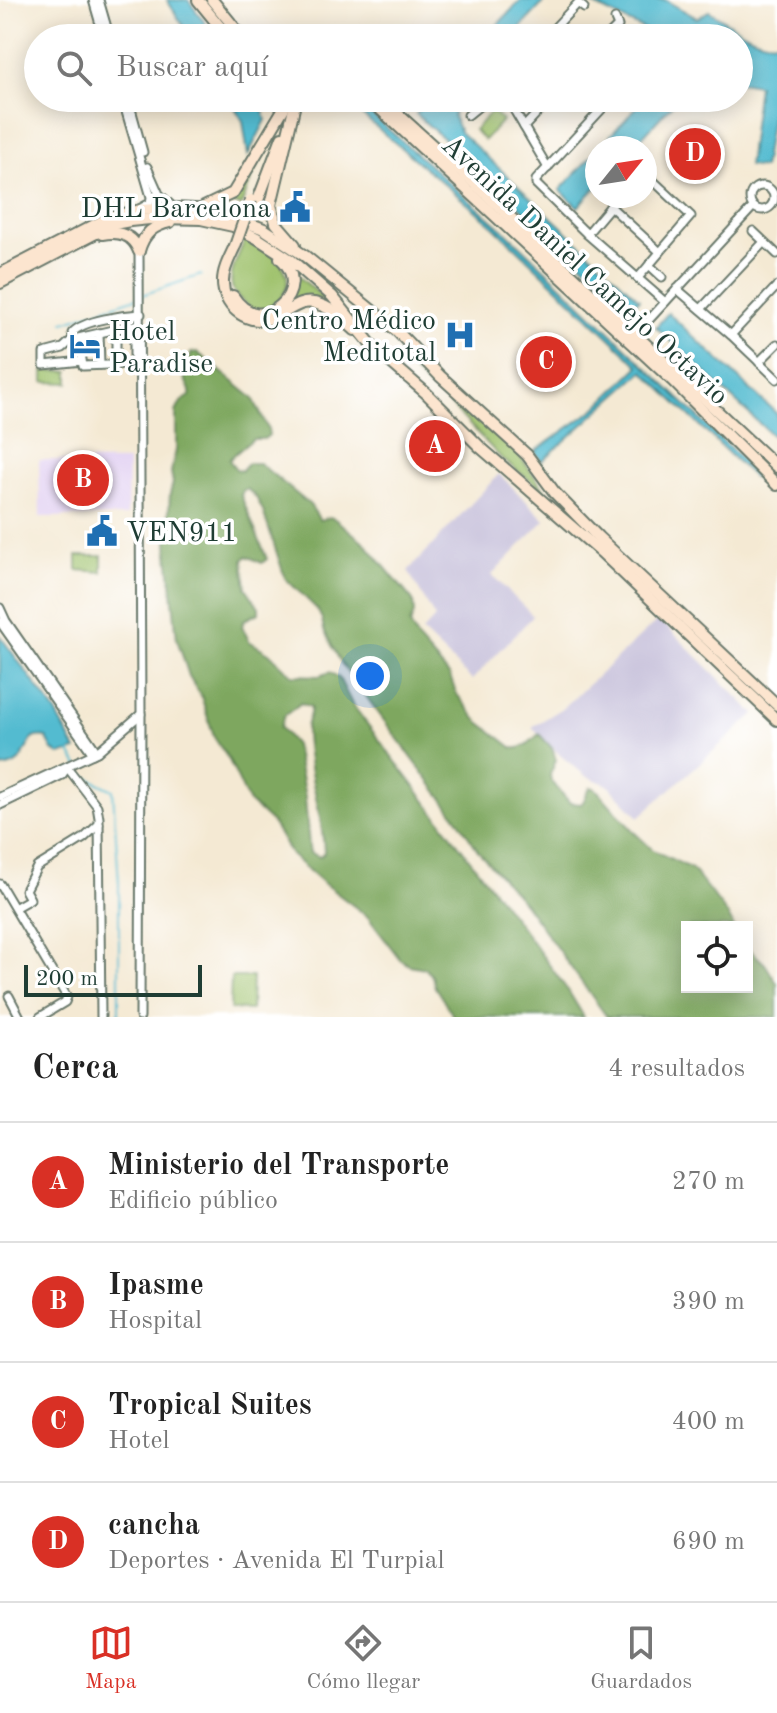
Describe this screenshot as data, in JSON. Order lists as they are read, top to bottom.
{
  "streets": {
    "main road": ["Avenida Daniel Camejo Octavio"]
  },
  "places": {
    "public building": ["DHL Barcelona", "VEN911"],
    "hospital": ["Centro Médico Meditotal"],
    "hotel": ["Hotel Paradise"]
  },
  "scale_bar": "200 m",
  "north": "top right",
  "page": {
    "search": "Buscar aquí",
    "pins": [
      "D",
      "C",
      "A",
      "B"
    ],
    "scale": "200 m",
    "heading": ["Cerca", "4 resultados"],
    "list": [
      {
        "mark": "A",
        "name": "Ministerio del Transporte",
        "note": "Edificio público",
        "value": "270 m"
      },
      {
        "mark": "B",
        "name": "Ipasme",
        "note": "Hospital",
        "value": "390 m"
      },
      {
        "mark": "C",
        "name": "Tropical Suites",
        "note": "Hotel",
        "value": "400 m"
      },
      {
        "mark": "D",
        "name": "cancha",
        "note": "Deportes · Avenida El Turpial",
        "value": "690 m"
      }
    ],
    "nav": ["Mapa", "Cómo llegar", "Guardados"]
  }
}
